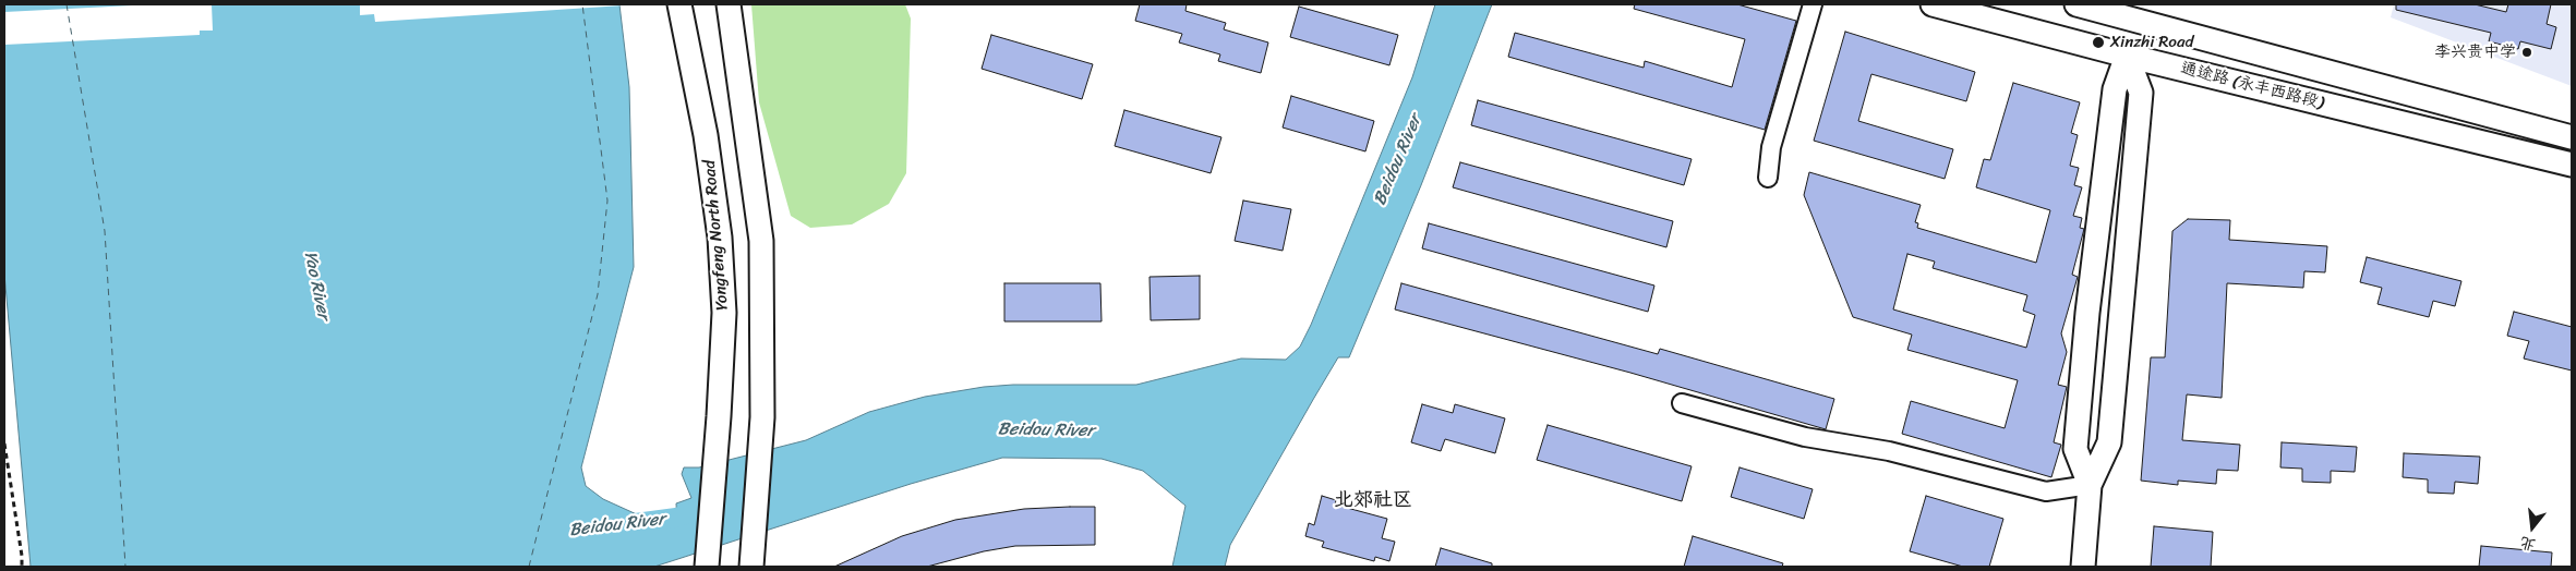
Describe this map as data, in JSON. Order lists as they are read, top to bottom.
{
  "streets": {
    "main road": ["通途路 (永丰西路段)", "Yongfeng North Road"]
  },
  "districts": ["北郊社区"],
  "water": ["Beidou River", "Yao River"],
  "places": ["Xinzhi Road", "李兴贵中学"],
  "north": "bottom"
}
